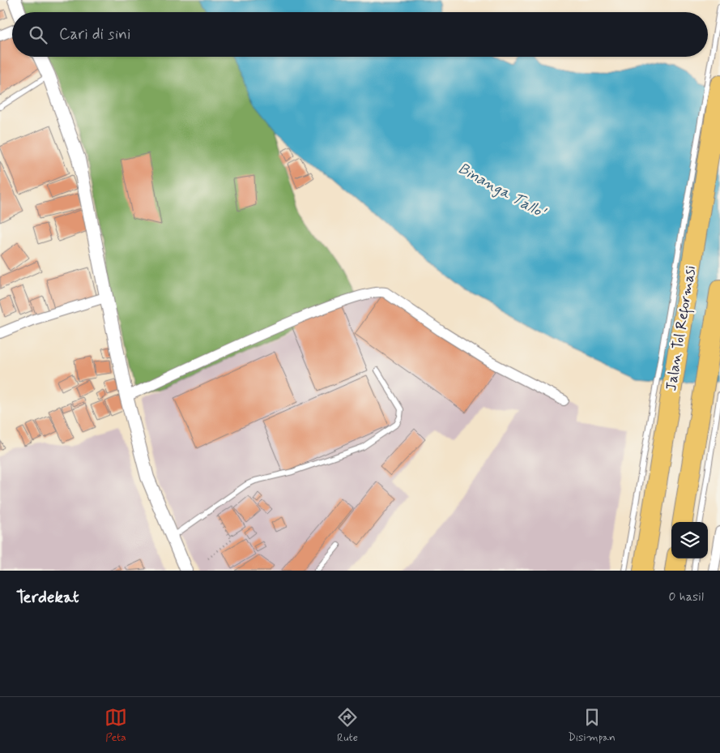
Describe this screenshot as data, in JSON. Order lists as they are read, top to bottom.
{
  "streets": {
    "highway": ["Jalan Tol Reformasi"]
  },
  "water": ["Binanga Tallo'"],
  "page": {
    "search": "Cari di sini",
    "heading": ["Terdekat", "0 hasil"],
    "nav": ["Peta", "Rute", "Disimpan"]
  }
}
